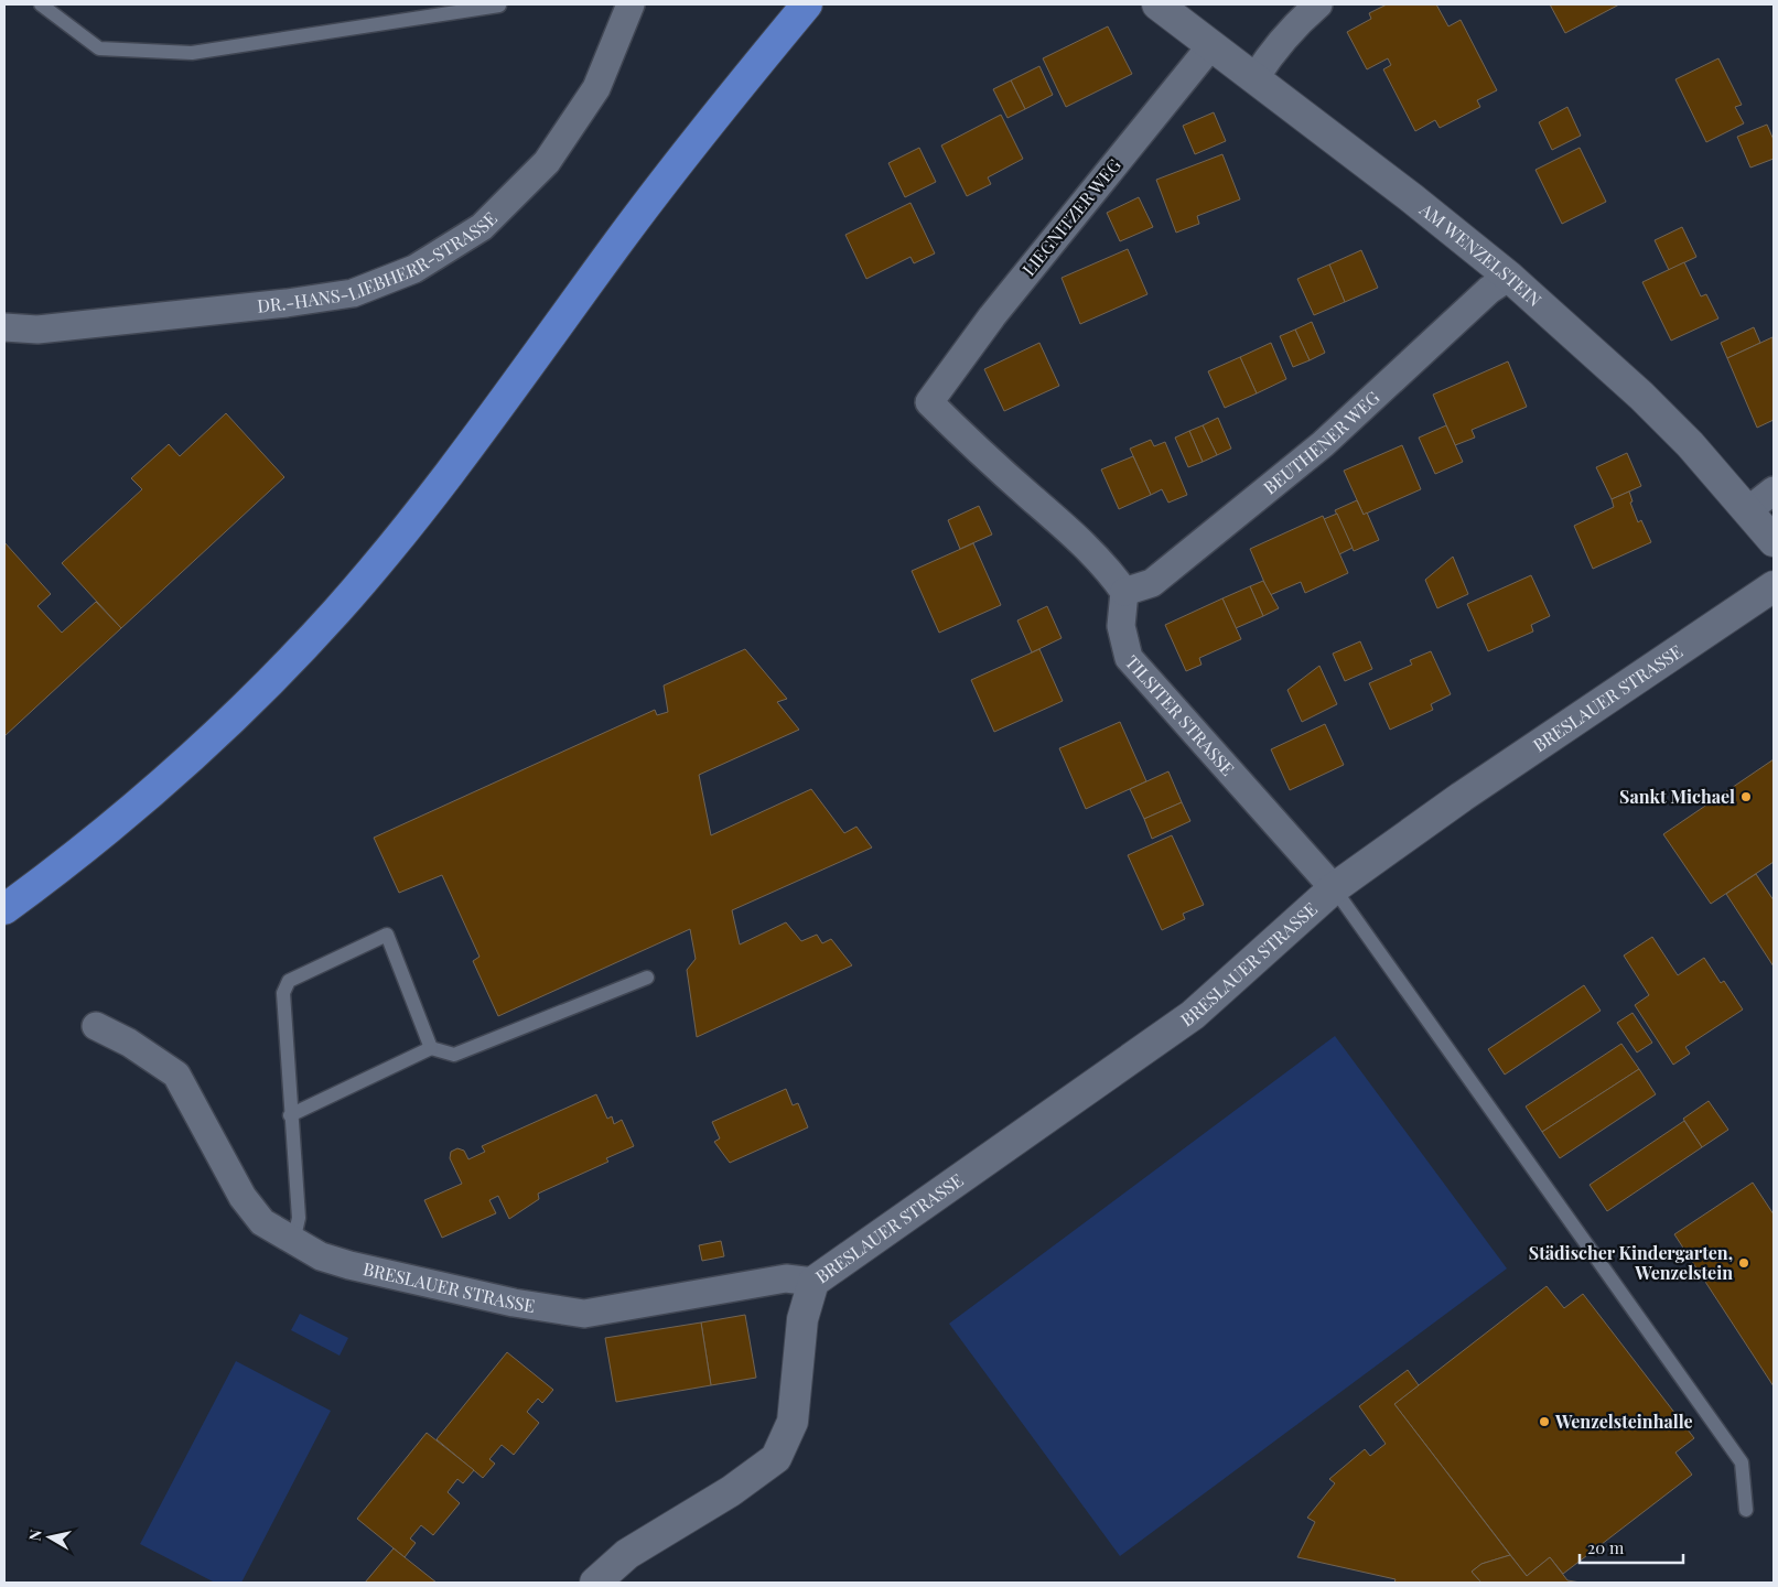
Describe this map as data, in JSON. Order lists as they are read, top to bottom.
{
  "streets": {
    "street": [
      "LIEGNITZER WEG",
      "AM WENZELSTEIN",
      "DR.-HANS-LIEBHERR-STRASSE",
      "BEUTHENER WEG",
      "BRESLAUER STRASSE",
      "TILSITER STRASSE"
    ]
  },
  "crossings": [
    ["LIEGNITZER WEG", "AM WENZELSTEIN"],
    ["LIEGNITZER WEG", "BEUTHENER WEG"],
    ["LIEGNITZER WEG", "TILSITER STRASSE"],
    ["AM WENZELSTEIN", "BEUTHENER WEG"],
    ["BEUTHENER WEG", "TILSITER STRASSE"],
    ["BRESLAUER STRASSE", "TILSITER STRASSE"]
  ],
  "places": ["Sankt Michael", "Städischer Kindergarten, Wenzelstein", "Wenzelsteinhalle"],
  "scale_bar": "20 m",
  "north": "left"
}
